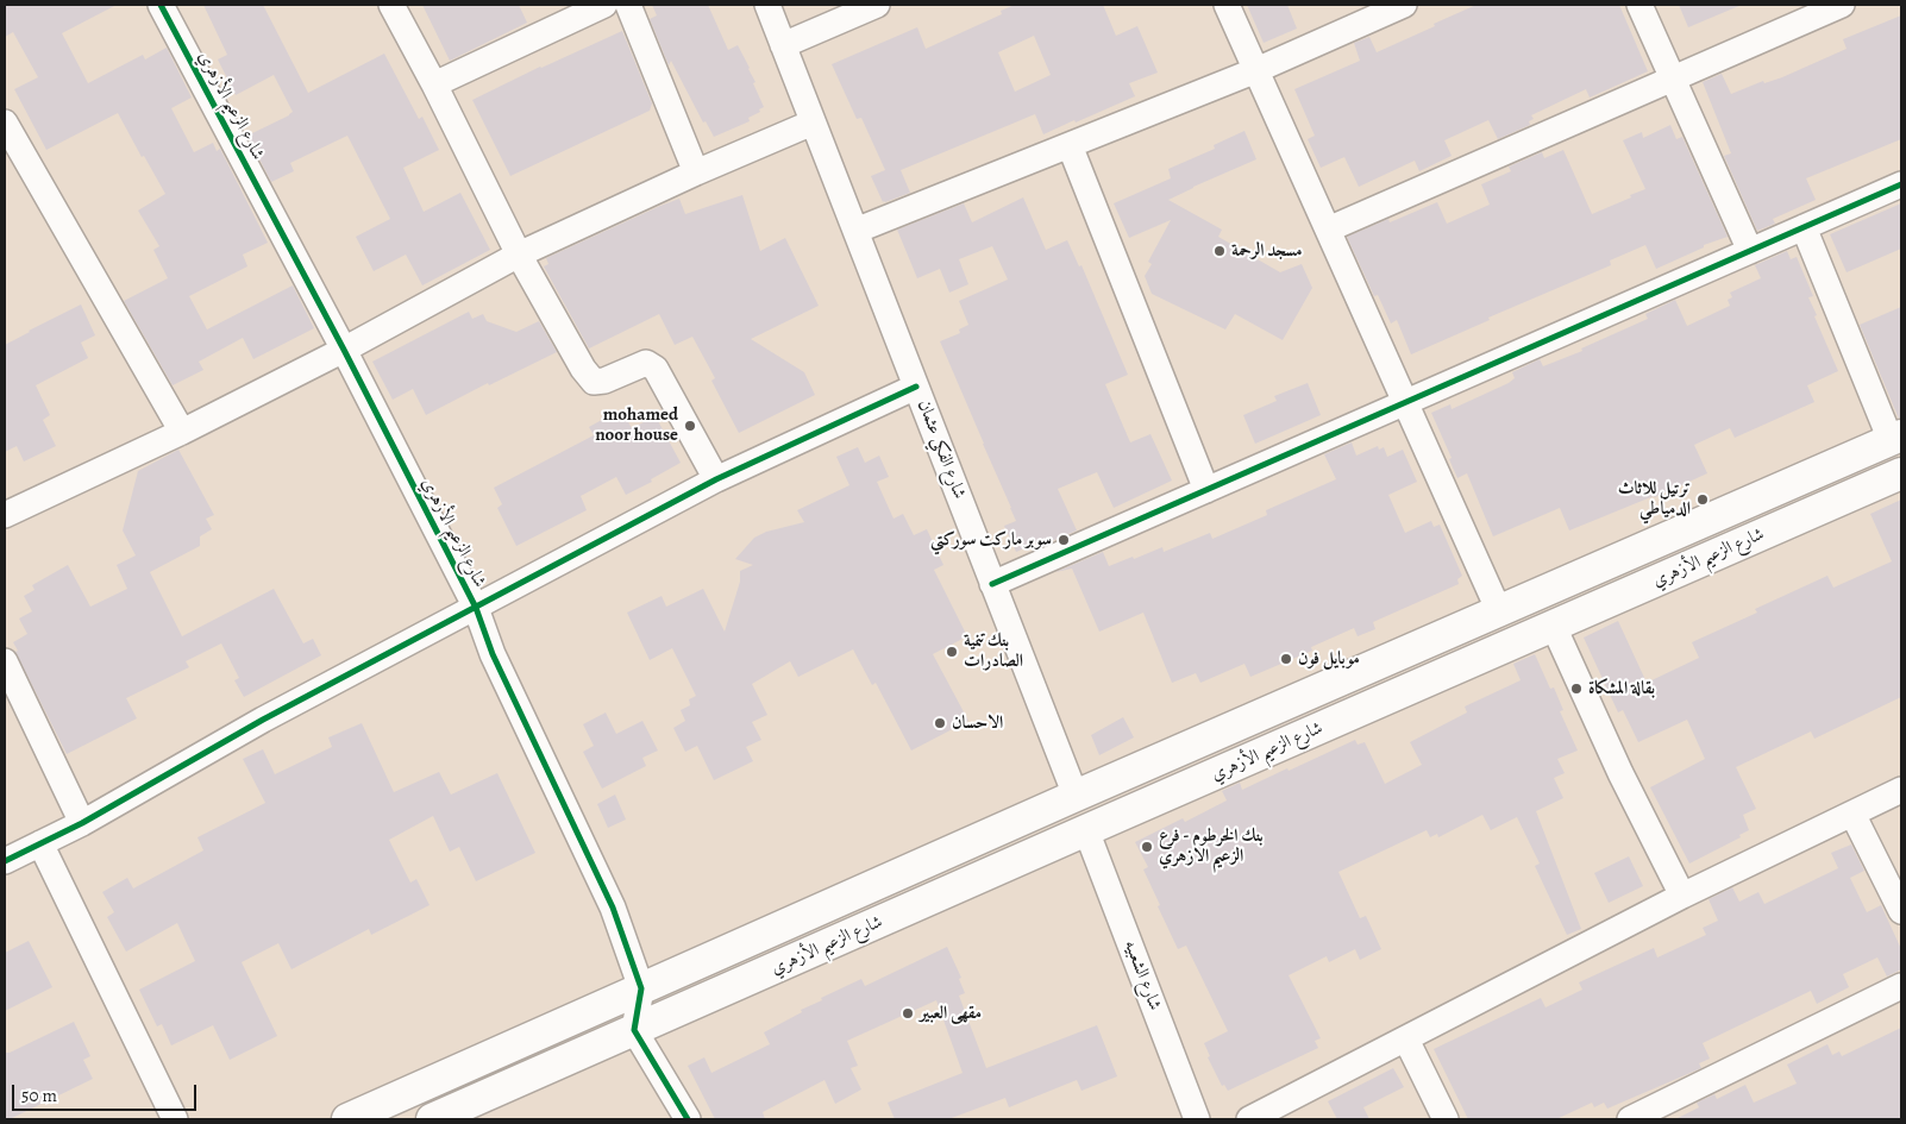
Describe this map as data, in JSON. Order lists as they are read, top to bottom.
{
  "streets": {
    "main road": ["شارع الزعيم الأزهري"],
    "street": ["شارع الفكي عثمان", "شارع الشعبيه"]
  },
  "crossings": [
    ["شارع الزعيم الأزهري", "شارع الفكي عثمان"],
    ["شارع الزعيم الأزهري", "شارع الشعبيه"]
  ],
  "places": [
    "مسجد الرحمة",
    "mohamed noor house",
    "ترتيل للاثاث الدمياطي",
    "سوبر ماركت سوركتي",
    "بنك تنمية الصادرات",
    "موبايل فون",
    "بقالة المشكاة",
    "الاحسان",
    "بنك الخرطوم - فرع الزعيم الازهري",
    "مقهى العبير"
  ],
  "scale_bar": "50 m"
}
